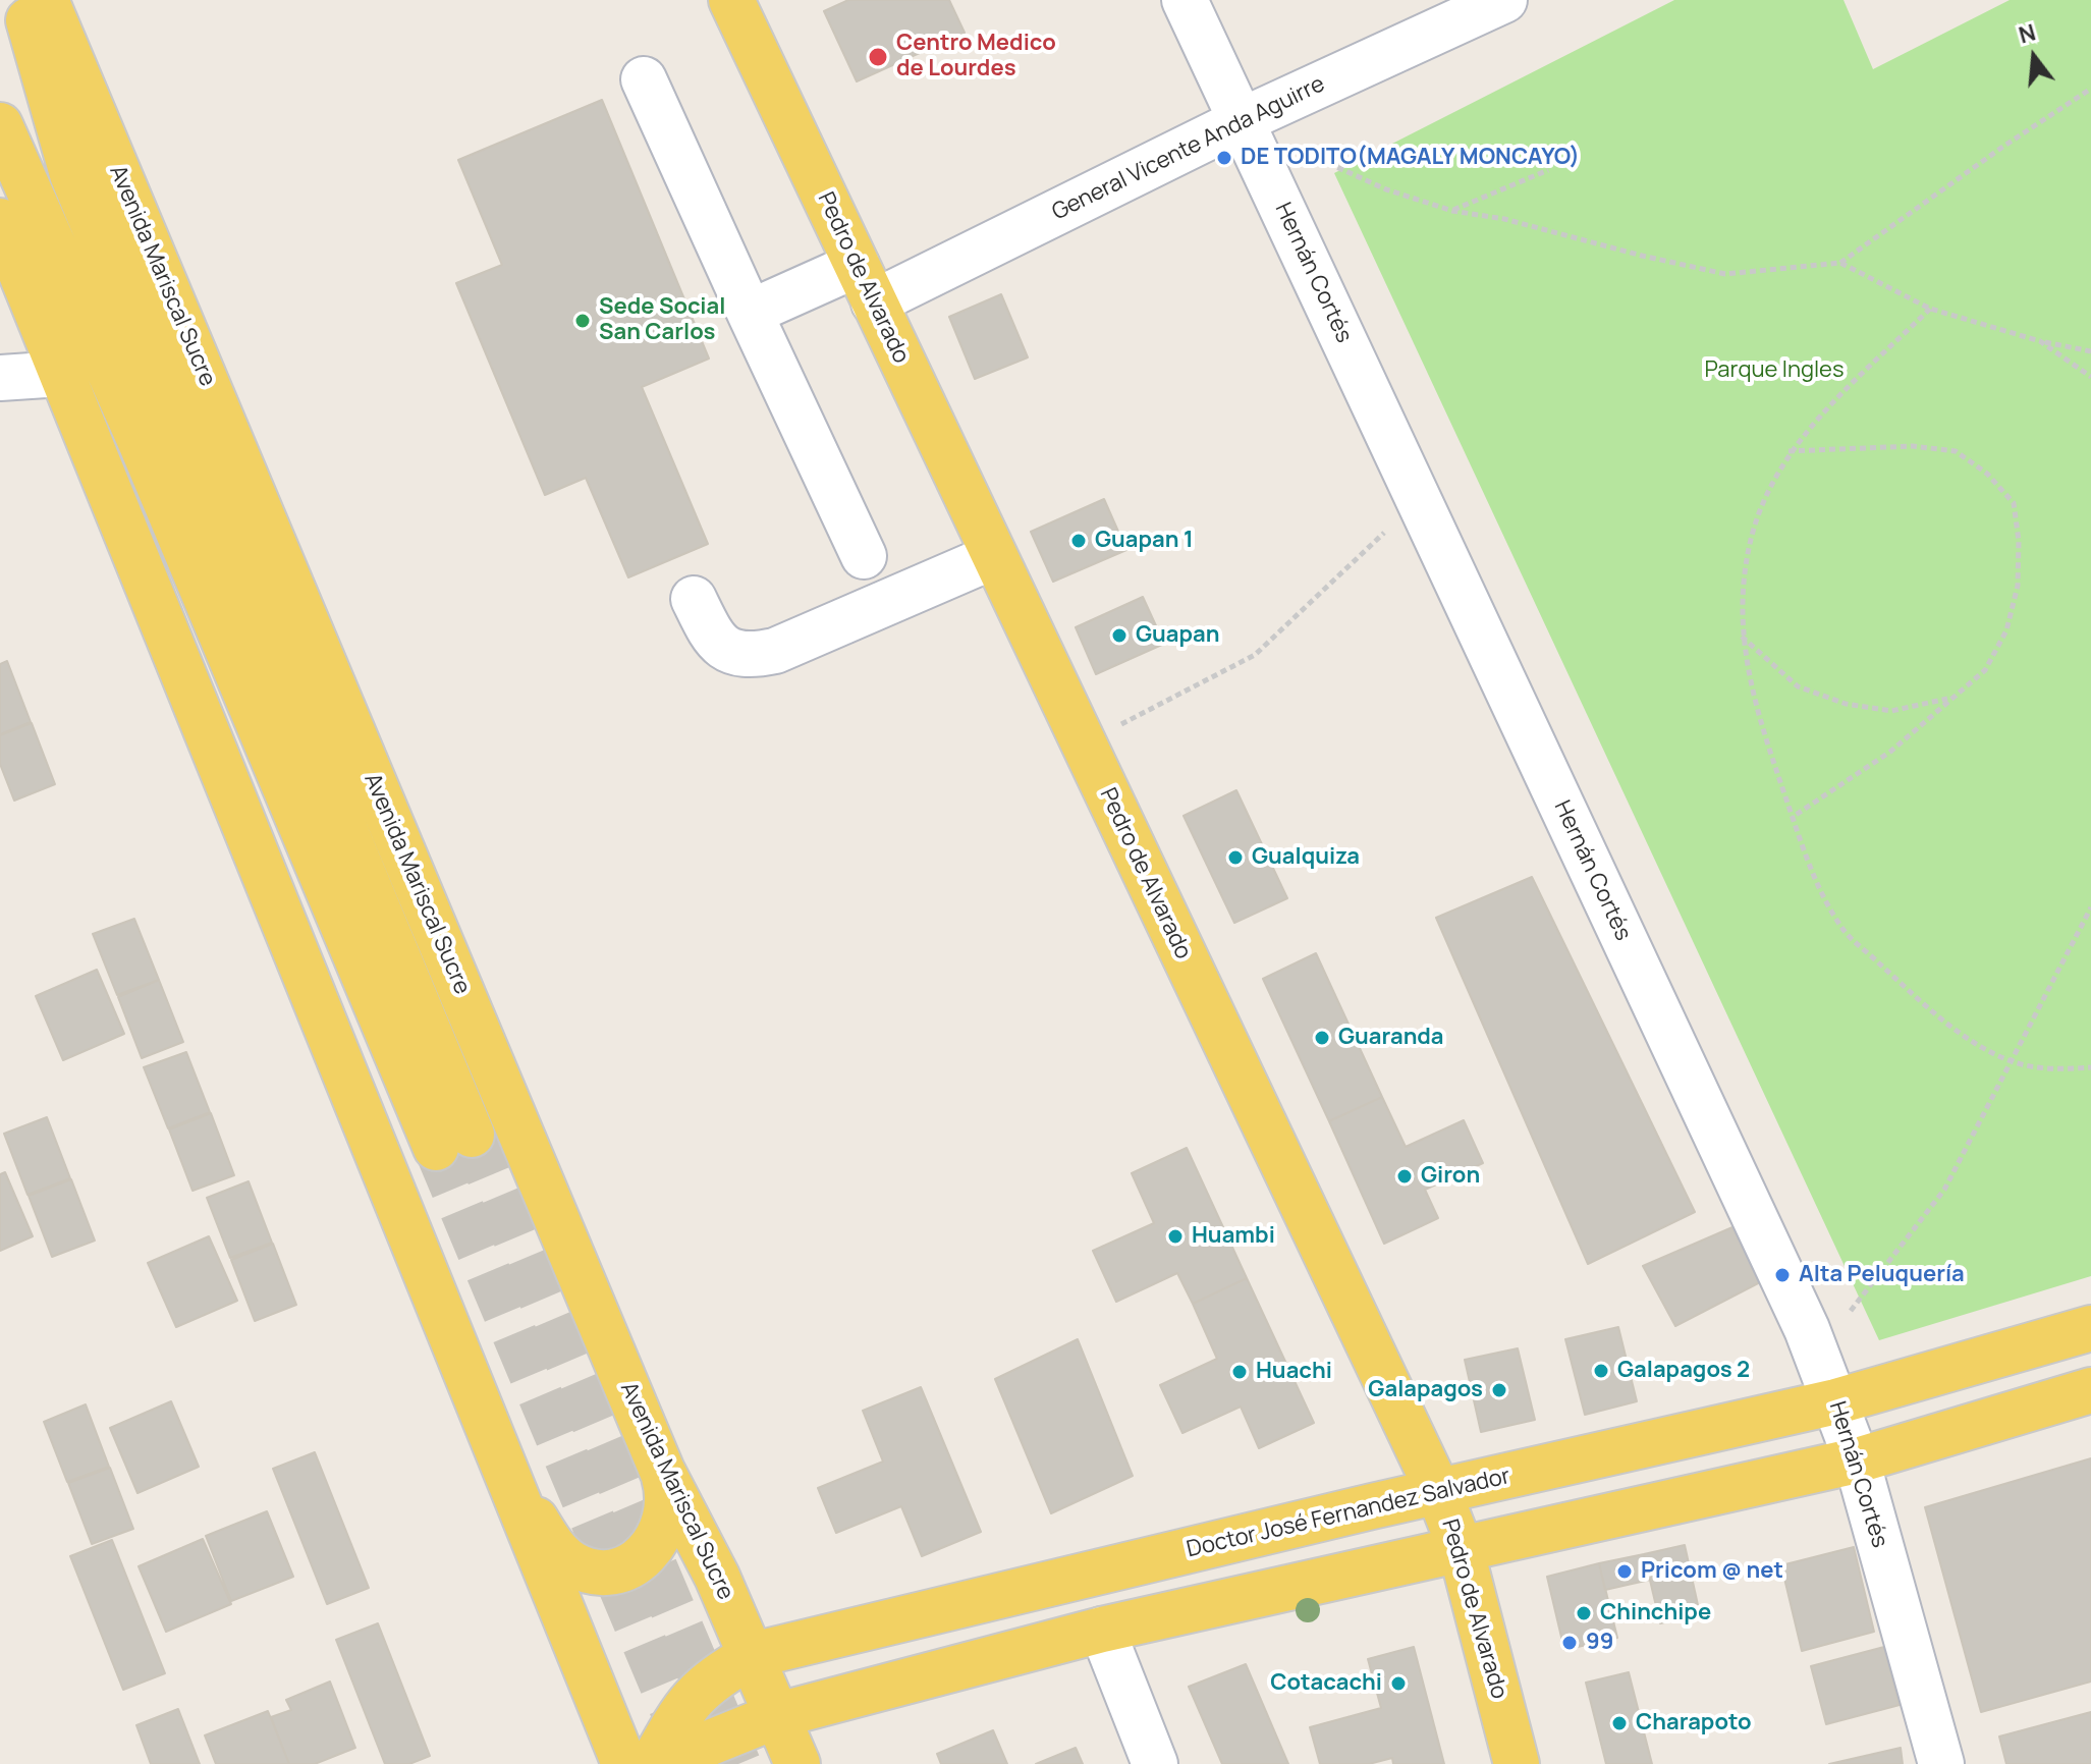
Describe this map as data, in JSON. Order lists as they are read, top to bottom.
{
  "streets": {
    "main road": ["Avenida Mariscal Sucre", "Pedro de Alvarado", "Doctor José Fernandez Salvador"],
    "street": ["General Vicente Anda Aguirre", "Hernán Cortés"]
  },
  "crossings": [
    ["General Vicente Anda Aguirre", "Hernán Cortés"],
    ["General Vicente Anda Aguirre", "Pedro de Alvarado"],
    ["Hernán Cortés", "Doctor José Fernandez Salvador"],
    ["Avenida Mariscal Sucre", "Doctor José Fernandez Salvador"],
    ["Pedro de Alvarado", "Doctor José Fernandez Salvador"]
  ],
  "parks": ["Parque Ingles"],
  "places": [
    "Centro Medico de Lourdes",
    "DE TODITO(MAGALY MONCAYO)",
    "Sede Social San Carlos",
    "Guapan 1",
    "Guapan",
    "Gualquiza",
    "Guaranda",
    "Giron",
    "Huambi",
    "Alta Peluquería",
    "Galapagos 2",
    "Huachi",
    "Galapagos",
    "Pricom @ net",
    "Chinchipe",
    "99",
    "Cotacachi",
    "Charapoto"
  ],
  "north": "top"
}
